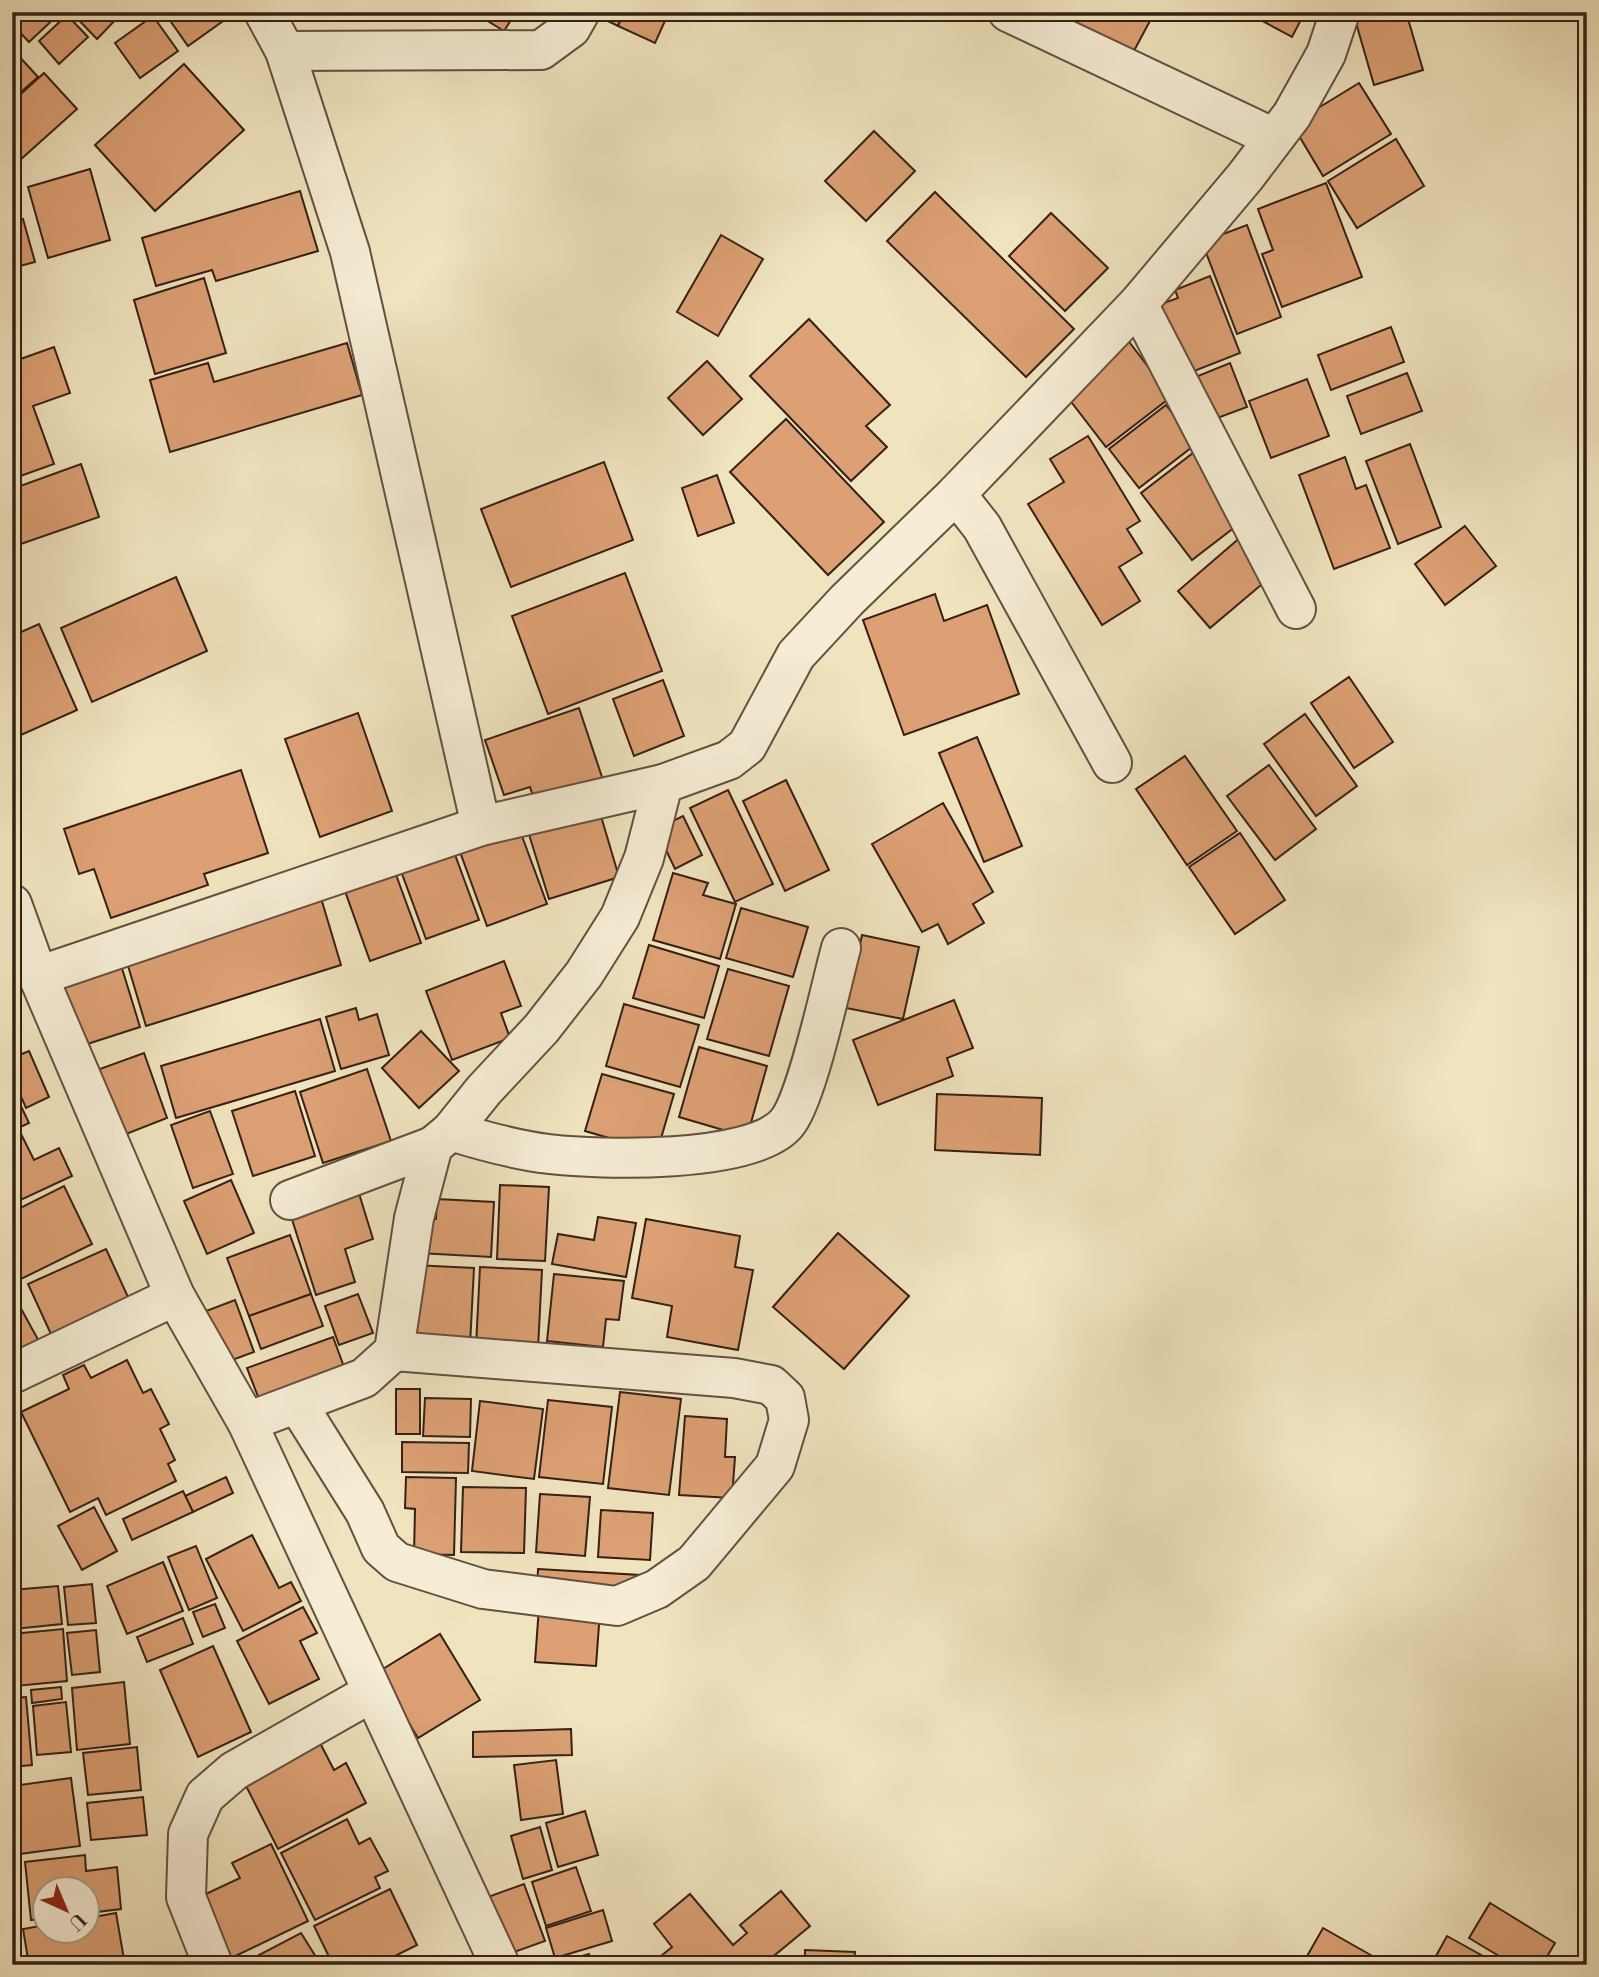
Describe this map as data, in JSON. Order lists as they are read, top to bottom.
{
  "north": "bottom right"
}
